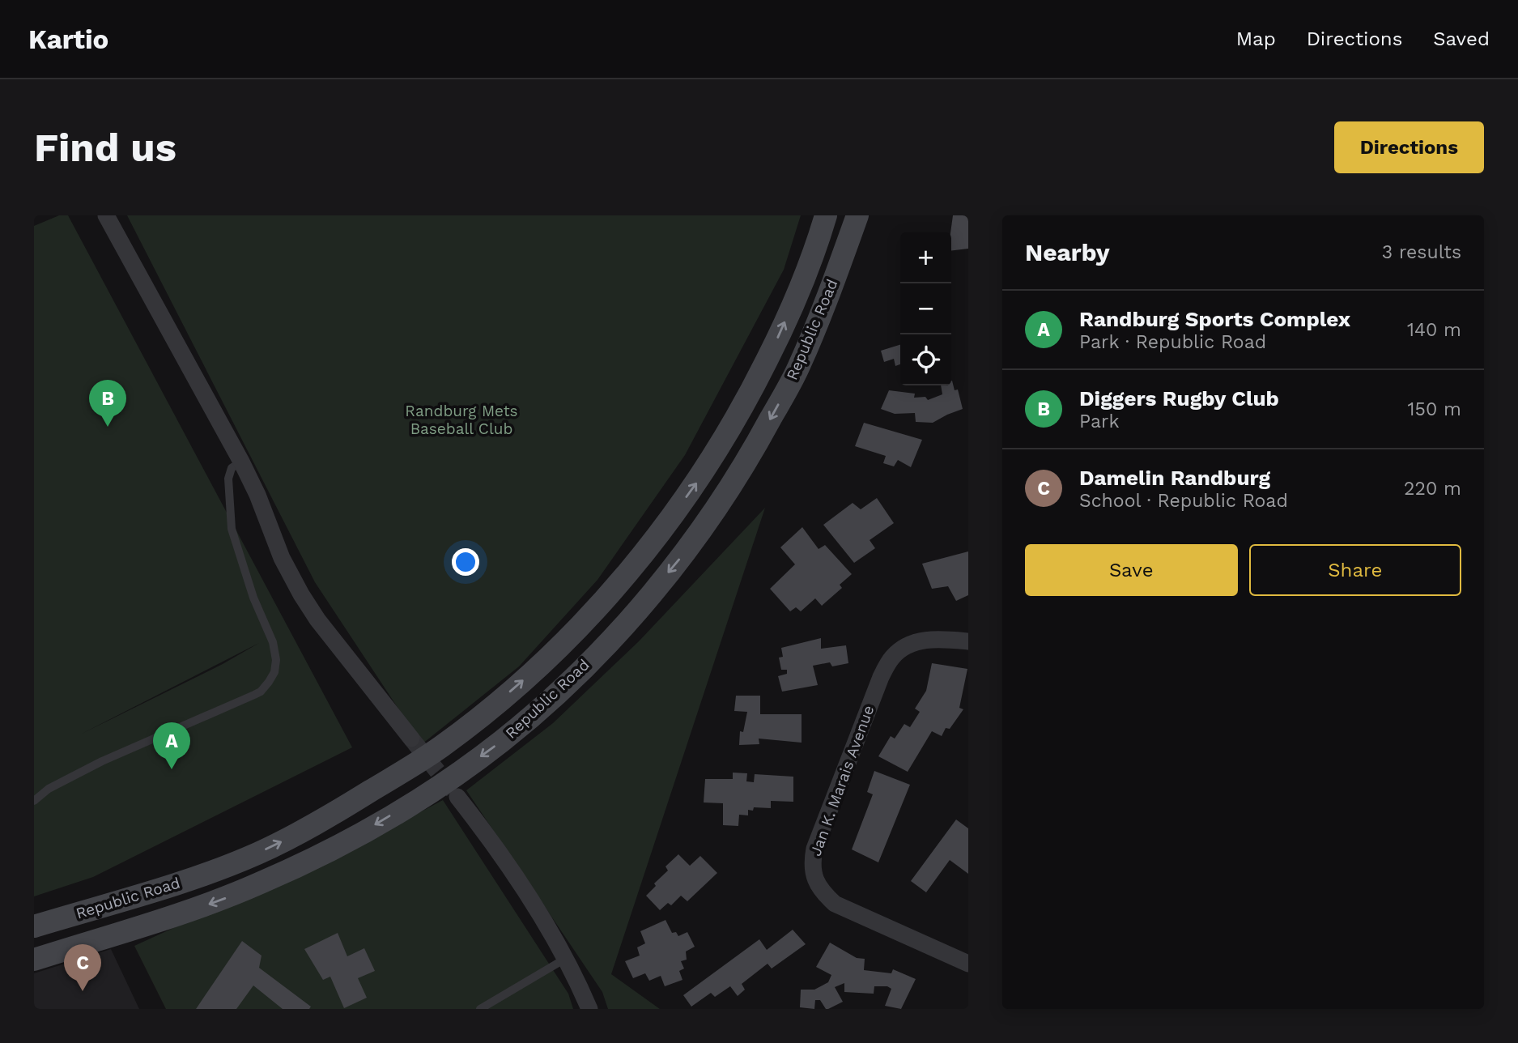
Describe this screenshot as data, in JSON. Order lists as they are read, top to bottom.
{
  "streets": {
    "main road": ["Republic Road"],
    "street": ["Jan K. Marais Avenue"]
  },
  "parks": ["Randburg Mets Baseball Club"],
  "page": {
    "header": "Kartio",
    "nav": ["Map", "Directions", "Saved"],
    "buttons": [
      "Directions",
      ["Save", "Share"]
    ],
    "title": "Find us",
    "heading": ["Nearby", "3 results"],
    "map_buttons": ["+", "−"],
    "list": [
      {
        "mark": "A",
        "name": "Randburg Sports Complex",
        "note": "Park · Republic Road",
        "value": "140 m"
      },
      {
        "mark": "B",
        "name": "Diggers Rugby Club",
        "note": "Park",
        "value": "150 m"
      },
      {
        "mark": "C",
        "name": "Damelin Randburg",
        "note": "School · Republic Road",
        "value": "220 m"
      }
    ],
    "pins": ["B", "A", "C"]
  }
}
